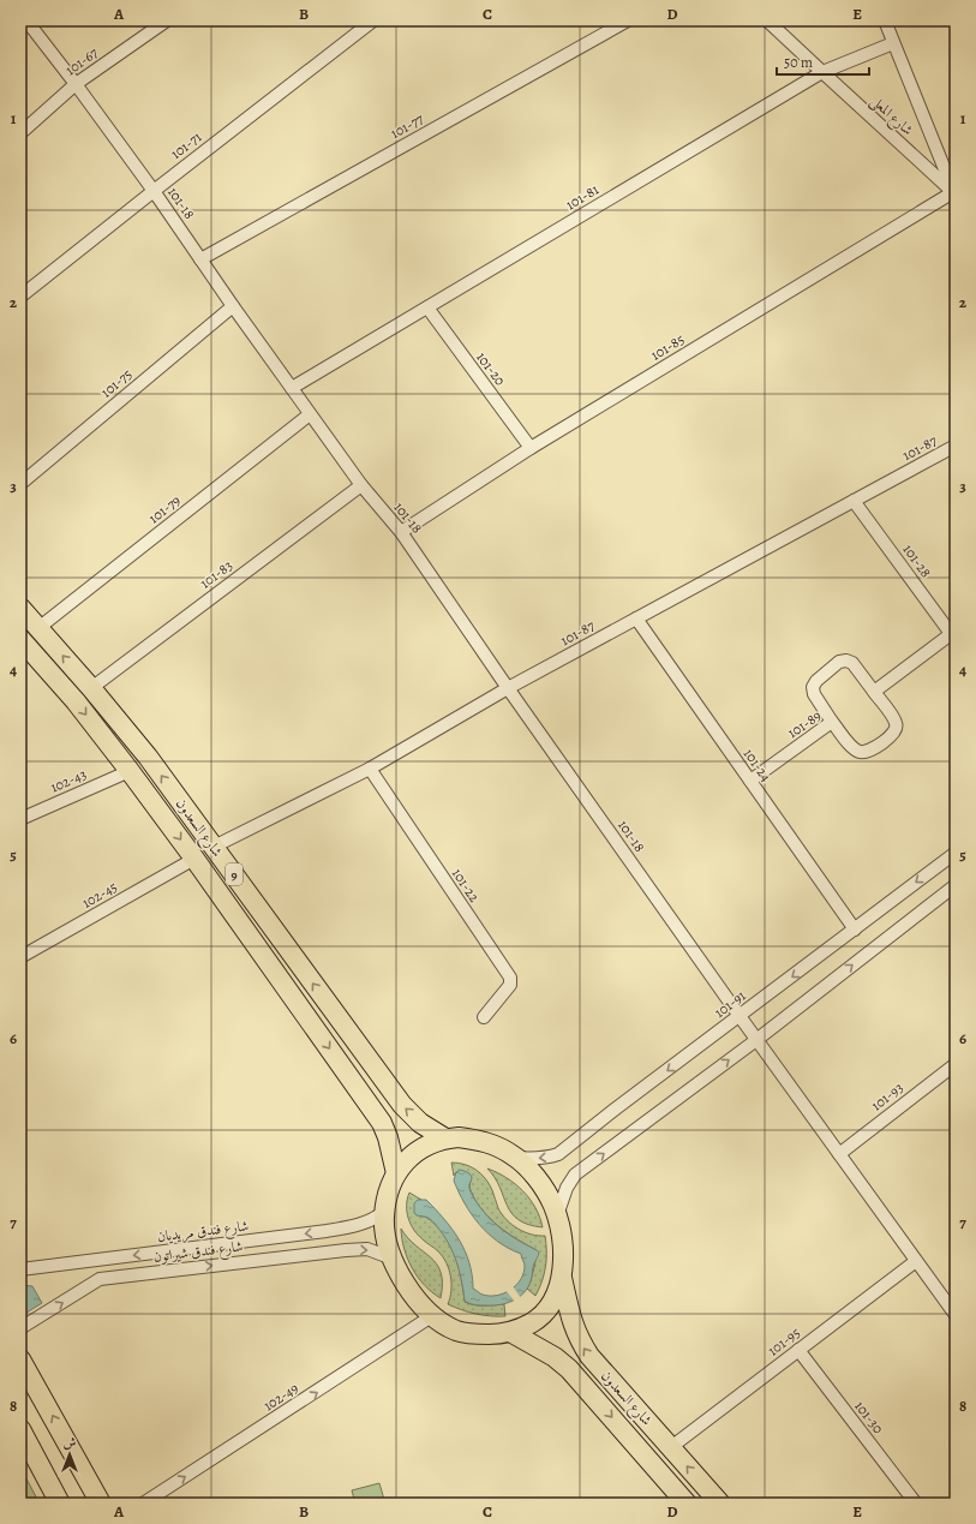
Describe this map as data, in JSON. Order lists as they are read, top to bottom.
{
  "streets": {
    "main road": ["شارع السعدون", "9"],
    "street": [
      "101-67",
      "شارع المعلى",
      "101-77",
      "101-71",
      "101-81",
      "101-18",
      "101-85",
      "101-20",
      "101-75",
      "101-87",
      "101-79",
      "101-28",
      "101-83",
      "101-89",
      "101-24",
      "102-43",
      "101-22",
      "102-45",
      "101-91",
      "101-93",
      "شارع فندق مريديان",
      "شارع فندق شيراتون",
      "101-95",
      "102-49",
      "101-30"
    ]
  },
  "crossings": [
    ["101-67", "101-18"],
    ["شارع المعلى", "101-81"],
    ["شارع المعلى", "101-85"],
    ["101-77", "101-18"],
    ["101-71", "101-18"],
    ["101-81", "101-18"],
    ["101-81", "101-20"],
    ["101-18", "101-85"],
    ["101-18", "101-75"],
    ["101-18", "101-87"],
    ["101-18", "101-79"],
    ["101-18", "101-83"],
    ["101-18", "101-91"],
    ["101-18", "101-93"],
    ["101-18", "101-95"],
    ["101-85", "101-20"],
    ["101-87", "101-28"],
    ["101-87", "101-24"],
    ["101-87", "شارع السعدون"],
    ["101-87", "101-22"],
    ["101-79", "شارع السعدون"],
    ["101-83", "شارع السعدون"],
    ["101-89", "101-24"],
    ["101-24", "101-91"],
    ["102-43", "شارع السعدون"],
    ["شارع السعدون", "102-45"],
    ["شارع السعدون", "101-95"],
    ["101-95", "101-30"]
  ],
  "one_way": ["شارع فندق مريديان", "شارع فندق شيراتون", "102-49"],
  "scale_bar": "50 m",
  "north": "top",
  "grid": {
    "columns": [
      "A",
      "B",
      "C",
      "D",
      "E"
    ],
    "rows": [
      "1",
      "2",
      "3",
      "4",
      "5",
      "6",
      "7",
      "8"
    ]
  }
}
